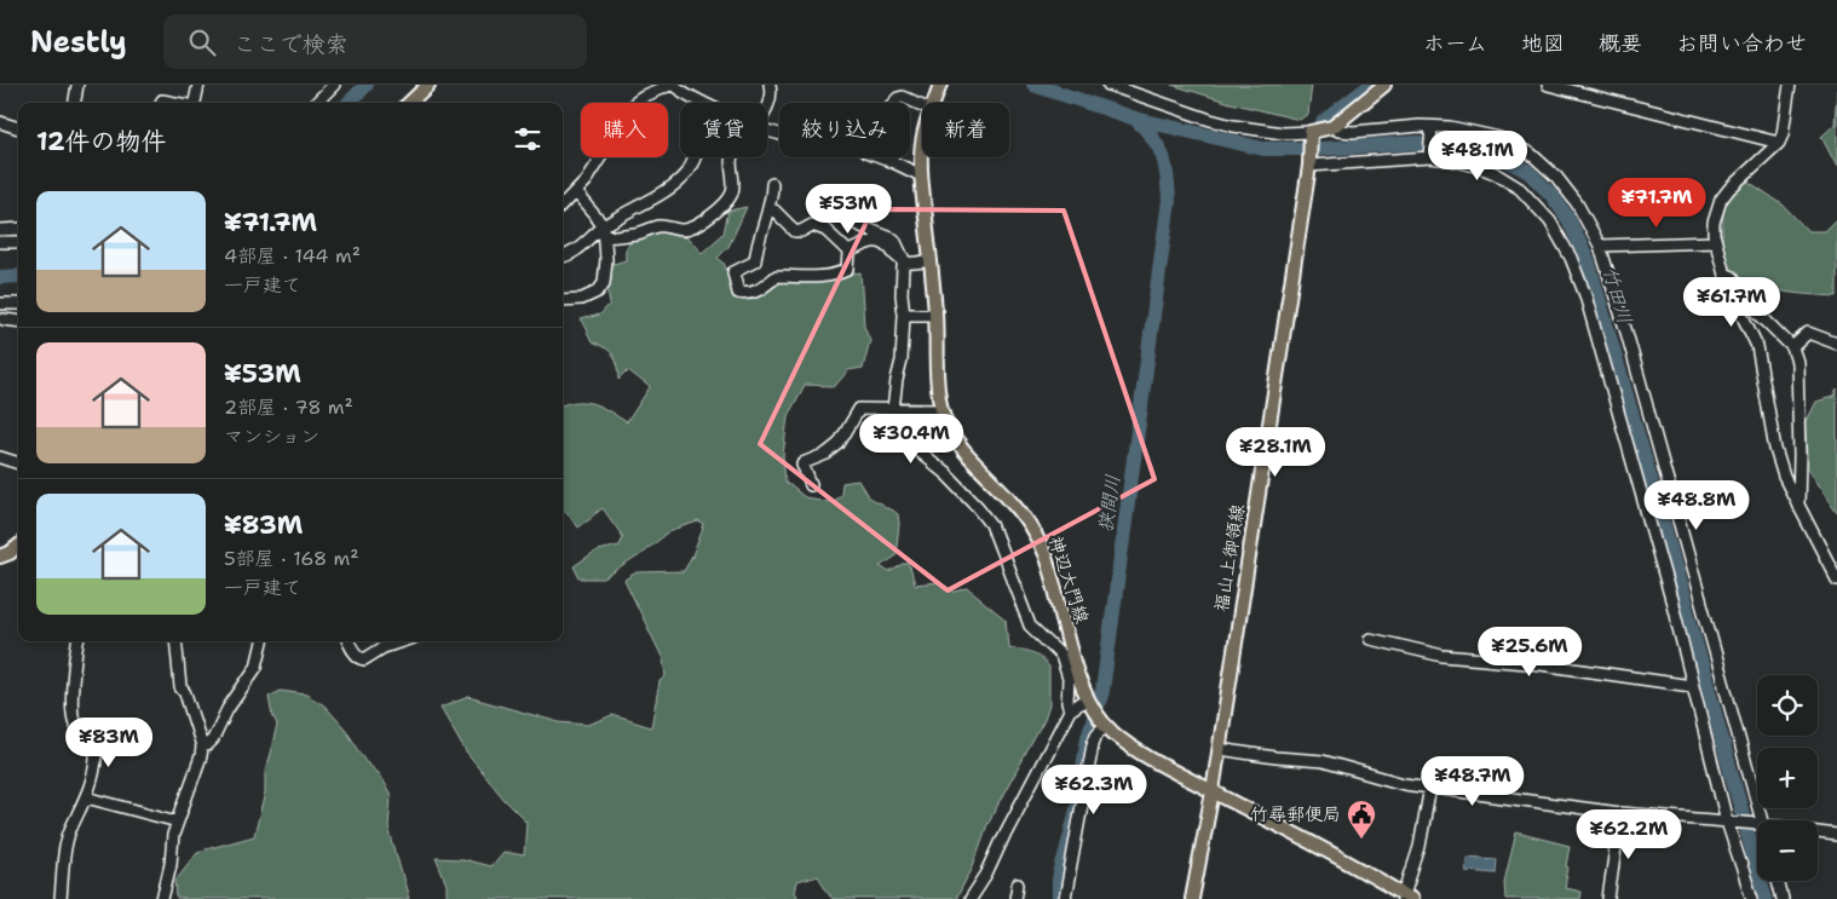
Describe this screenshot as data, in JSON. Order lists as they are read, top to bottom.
{
  "streets": {
    "main road": ["福山上御領線", "神辺大門線"]
  },
  "crossings": [
    ["福山上御領線", "神辺大門線"]
  ],
  "water": ["竹田川", "狭間川"],
  "places": {
    "public building": ["竹尋郵便局"]
  },
  "page": {
    "header": "Nestly",
    "search": "ここで検索",
    "nav": [
      "ホーム",
      "地図",
      "概要",
      "お問い合わせ"
    ],
    "chip": [
      "購入",
      "賃貸",
      "絞り込み",
      "新着"
    ],
    "heading": "12件の物件",
    "price": [
      "¥48.1M",
      "¥71.7M",
      "¥53M",
      "¥61.7M",
      "¥30.4M",
      "¥28.1M",
      "¥48.8M",
      "¥25.6M",
      "¥83M",
      "¥48.7M",
      "¥62.3M",
      "¥62.2M"
    ],
    "list": [
      {
        "name": "¥71.7M",
        "note": "4部屋 · 144 m² · 一戸建て"
      },
      {
        "name": "¥53M",
        "note": "2部屋 · 78 m² · マンション"
      },
      {
        "name": "¥83M",
        "note": "5部屋 · 168 m² · 一戸建て"
      }
    ],
    "map_buttons": ["+", "−"]
  }
}
